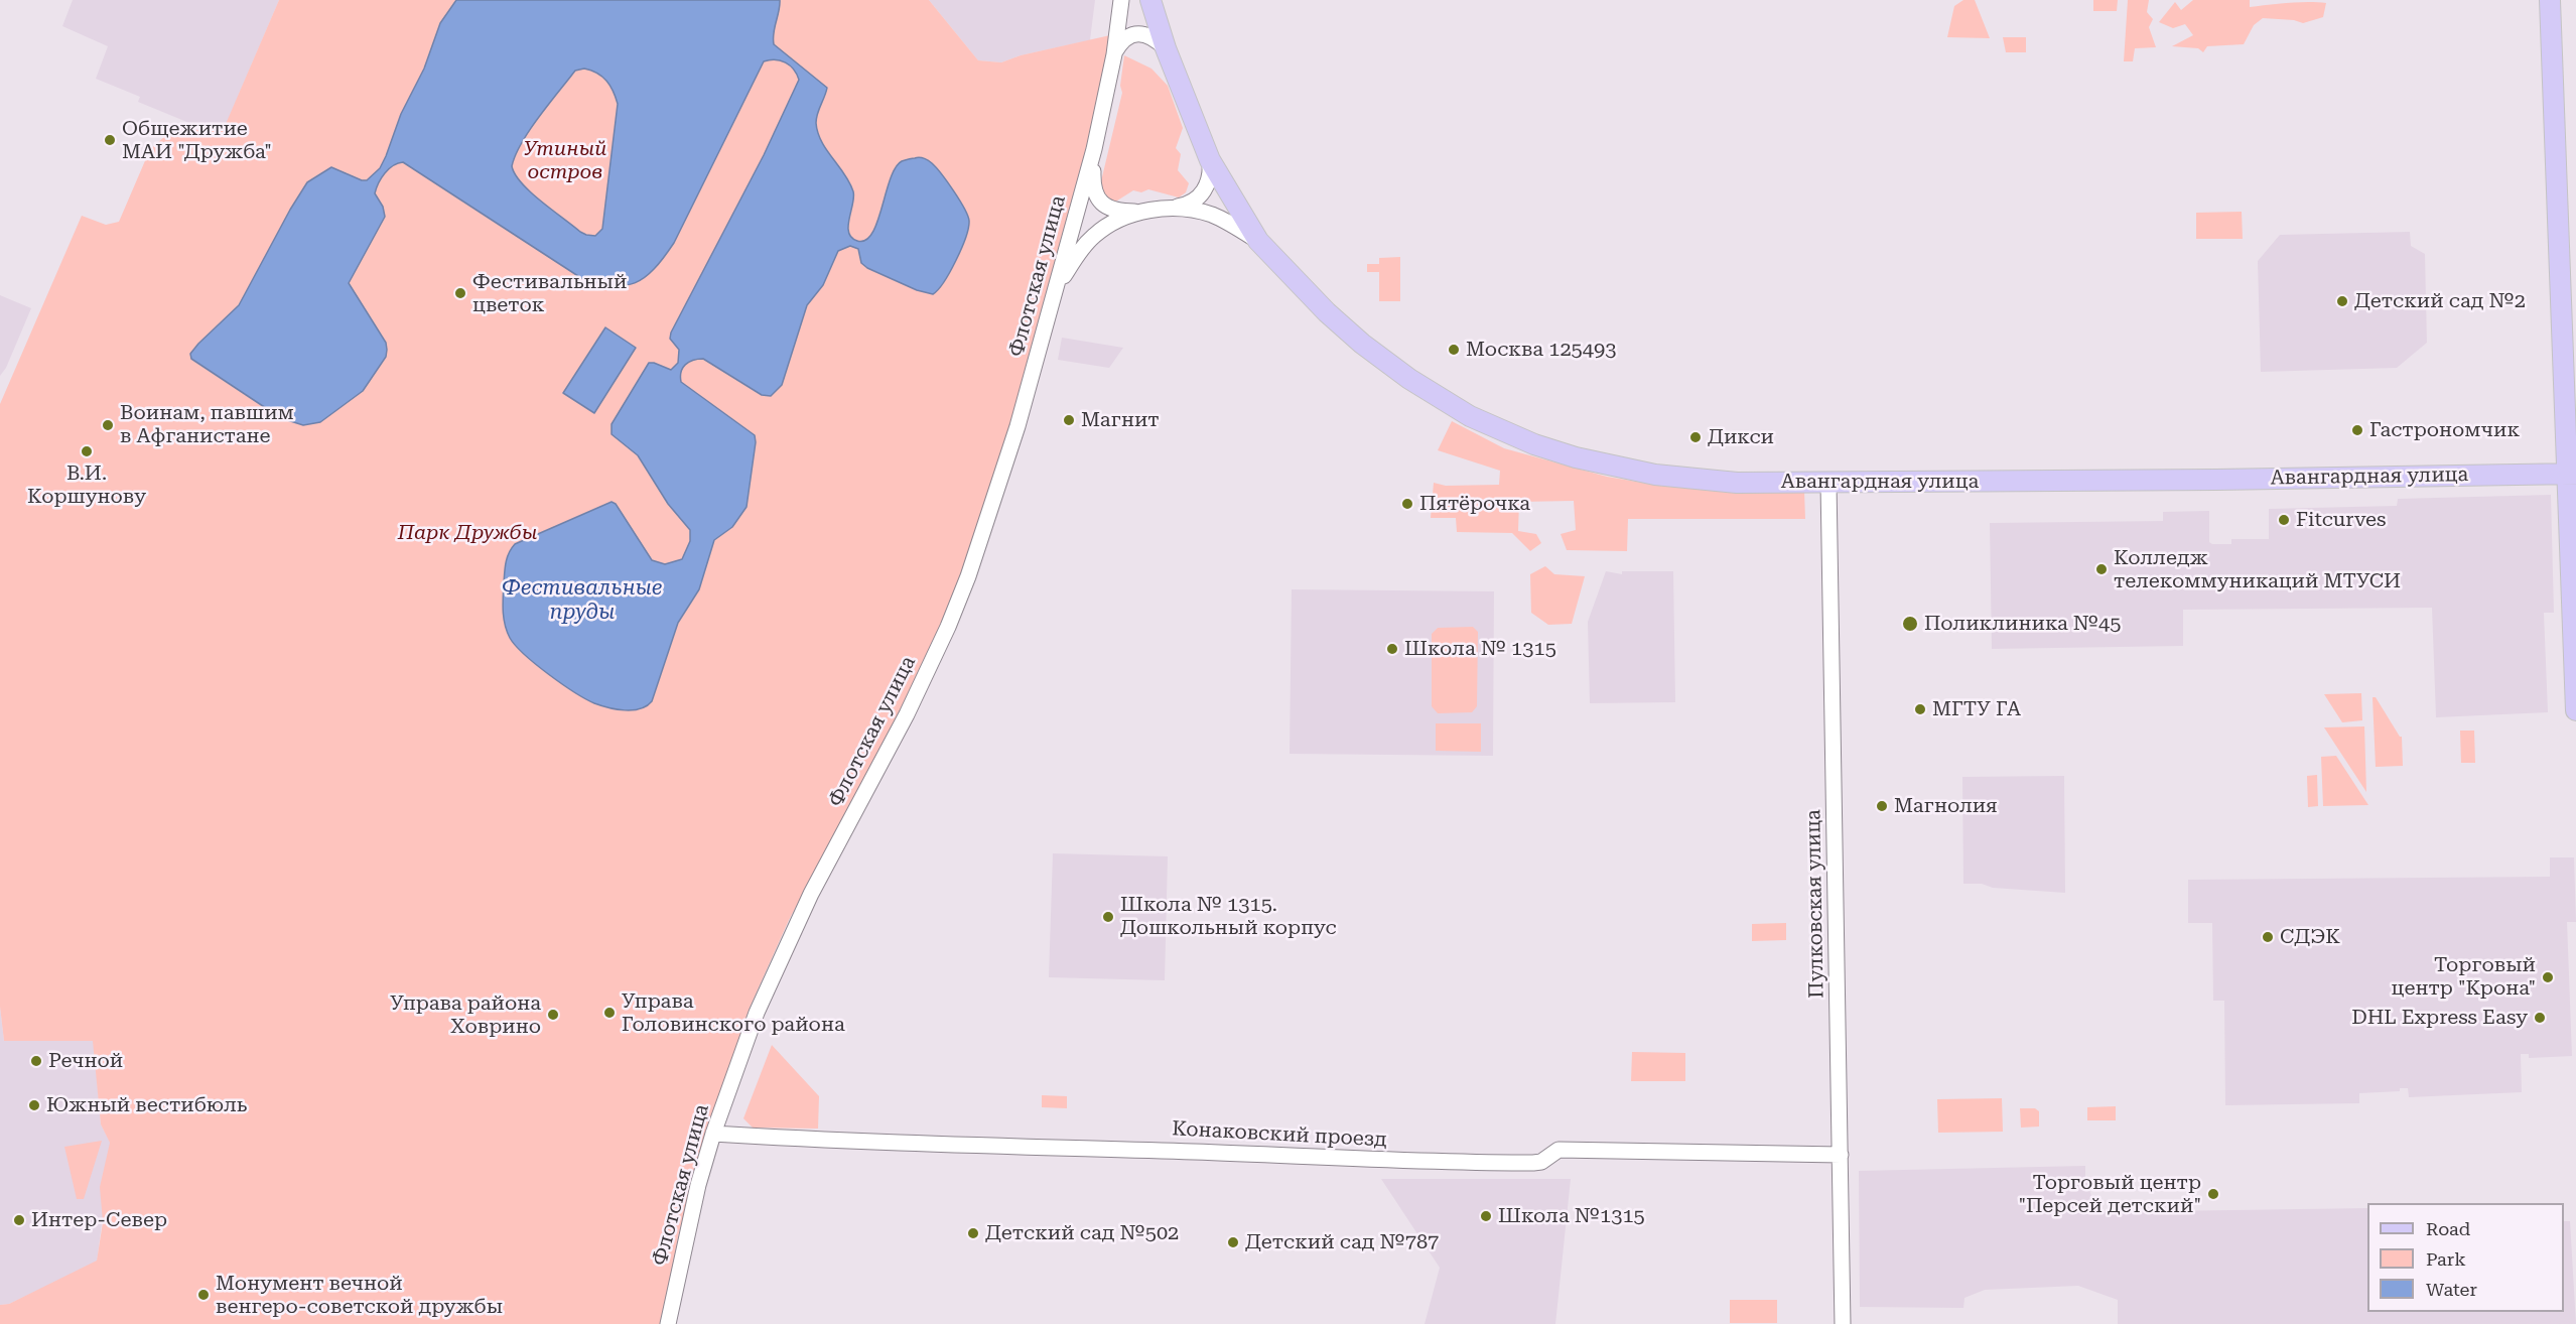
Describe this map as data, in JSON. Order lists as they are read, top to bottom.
{
  "streets": {
    "main road": ["Авангардная улица"],
    "street": ["Флотская улица", "Пулковская улица", "Конаковский проезд"]
  },
  "crossings": [
    ["Флотская улица", "Авангардная улица"],
    ["Флотская улица", "Конаковский проезд"],
    ["Авангардная улица", "Пулковская улица"],
    ["Пулковская улица", "Конаковский проезд"]
  ],
  "water": ["Фестивальные пруды"],
  "parks": ["Утиный остров", "Парк Дружбы"],
  "places": [
    "Общежитие МАИ \"Дружба\"",
    "Фестивальный цветок",
    "Детский сад №2",
    "Москва 125493",
    "Магнит",
    "Воинам, павшим в Афганистане",
    "Гастрономчик",
    "Дикси",
    "В.И. Коршунову",
    "Пятёрочка",
    "Fitcurves",
    "Колледж телекоммуникаций МТУСИ",
    "Поликлиника №45",
    "Школа № 1315",
    "МГТУ ГА",
    "Магнолия",
    "Школа № 1315. Дошкольный корпус",
    "СДЭК",
    "Торговый центр \"Крона\"",
    "Управа Головинского района",
    "Управа района Ховрино",
    "DHL Express Easy",
    "Речной",
    "Южный вестибюль",
    "Торговый центр \"Персей детский\"",
    "Школа №1315",
    "Интер-Север",
    "Детский сад №502",
    "Детский сад №787",
    "Монумент вечной венгеро-советской дружбы"
  ],
  "legend": ["Road", "Park", "Water"]
}
